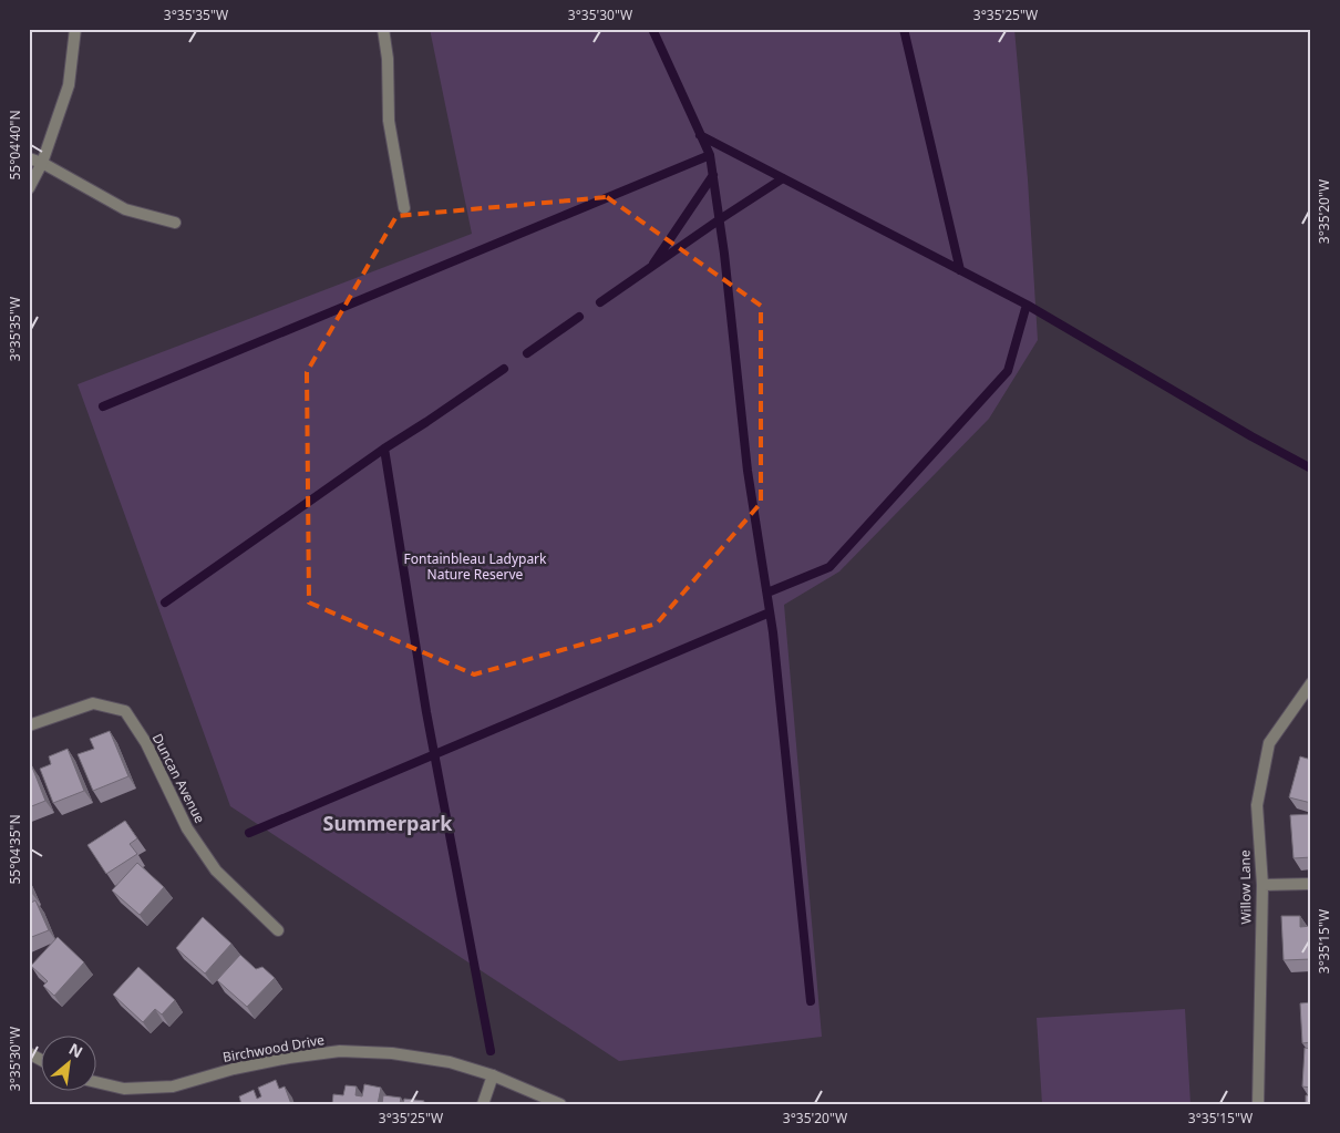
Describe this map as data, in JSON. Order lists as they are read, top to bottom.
{
  "streets": {
    "street": ["Duncan Avenue", "Willow Lane", "Birchwood Drive"]
  },
  "districts": ["Summerpark"],
  "parks": ["Fontainbleau Ladypark Nature Reserve"],
  "north": "top right",
  "coordinates": [
    "3°35'35\"W",
    "3°35'30\"W",
    "3°35'25\"W",
    "55°04'40\"N",
    "3°35'20\"W",
    "55°04'35\"N",
    "3°35'15\"W"
  ]
}
